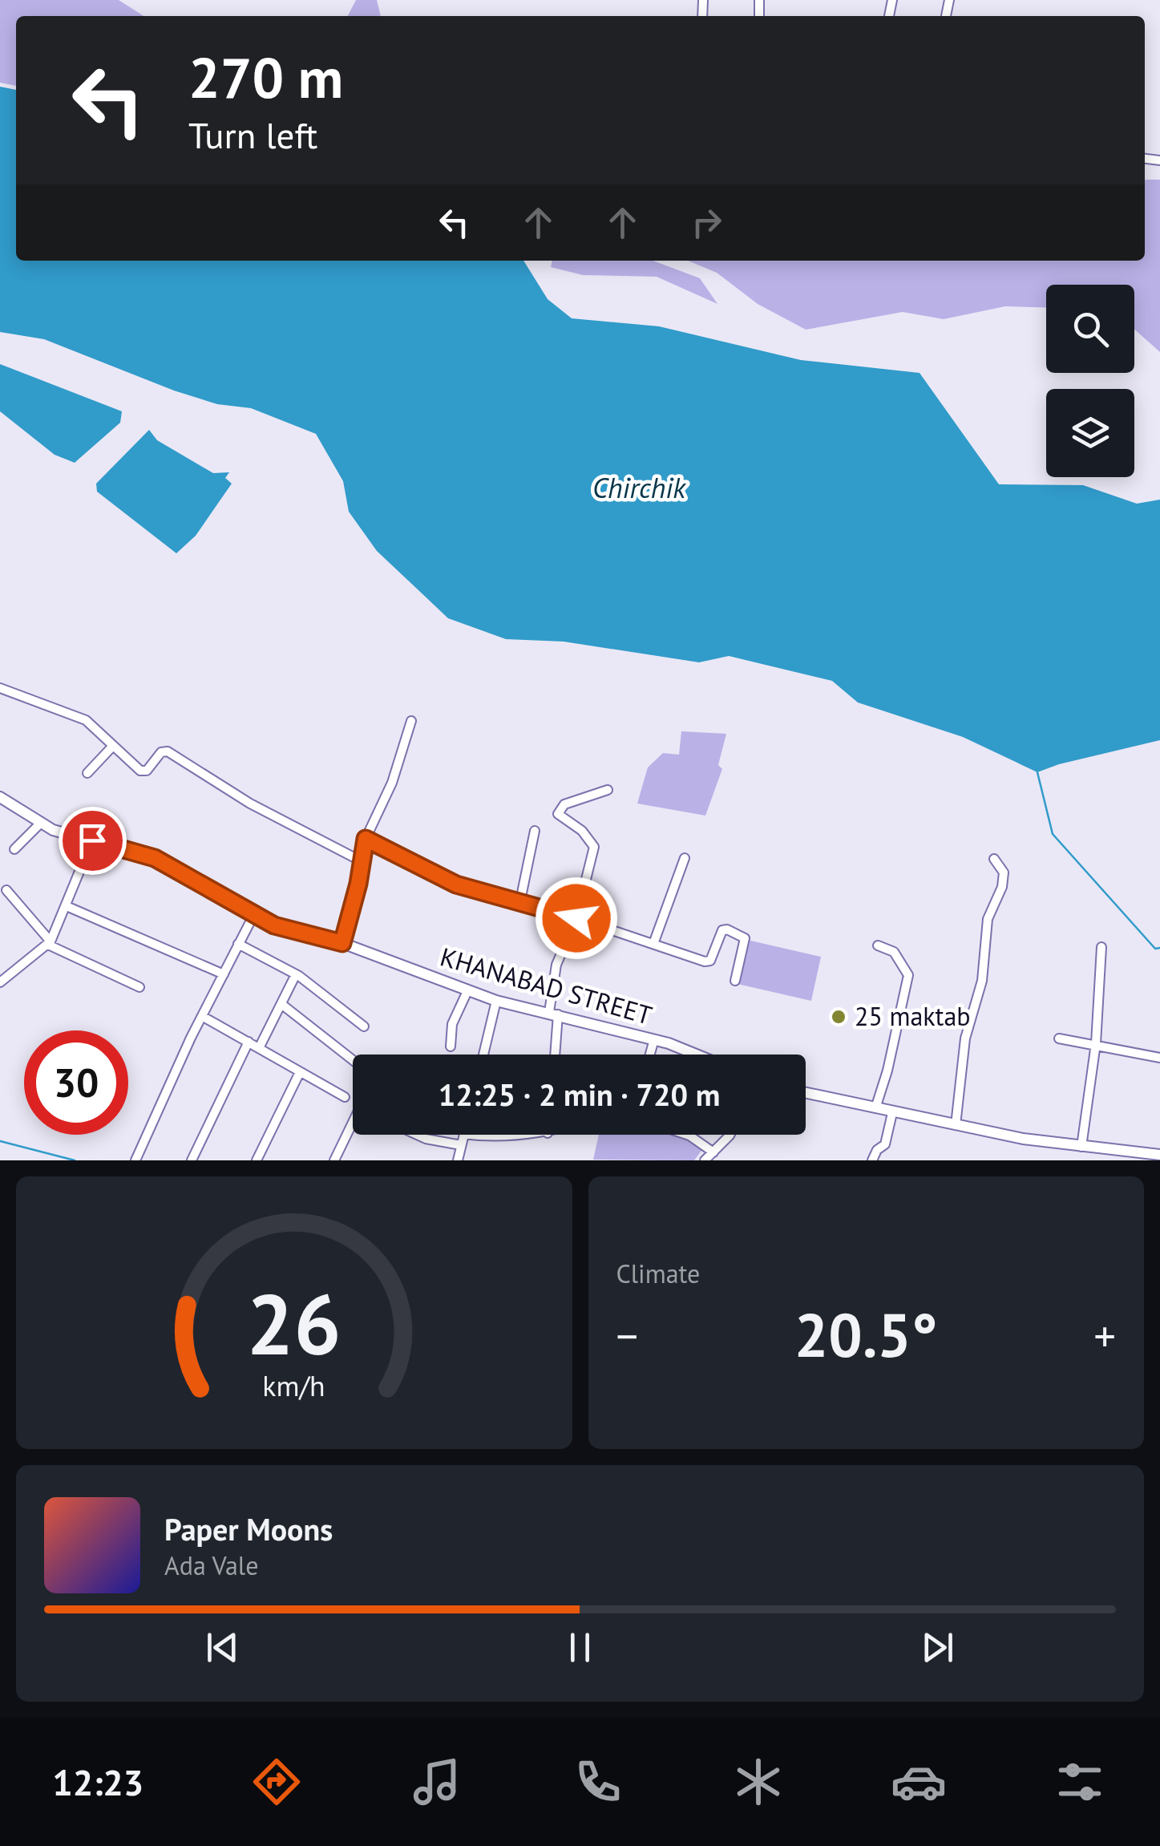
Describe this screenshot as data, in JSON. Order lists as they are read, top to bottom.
{
  "streets": {
    "main road": ["KHANABAD STREET"]
  },
  "water": ["Chirchik"],
  "places": ["25 maktab"],
  "page": {
    "turn": ["270 m", "Turn left"],
    "limit": "30",
    "trip": "12:25 · 2 min · 720 m",
    "tile": "Climate",
    "heat": ["−", "20.5°", "+"],
    "song": ["Paper Moons", "Ada Vale"],
    "tabs": "12:23",
    "gauge": ["26", "km/h"]
  }
}
